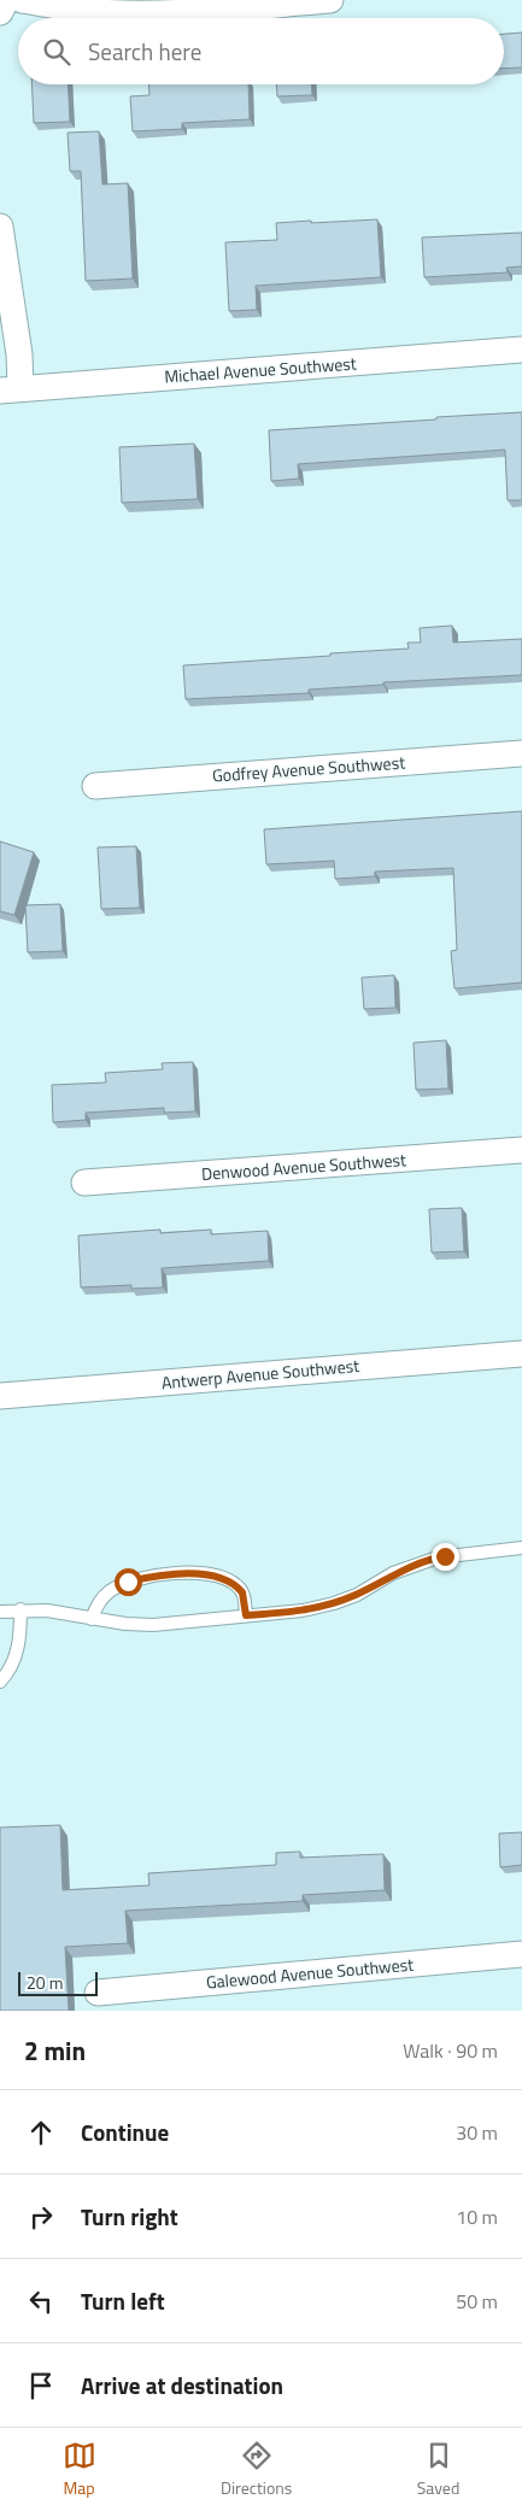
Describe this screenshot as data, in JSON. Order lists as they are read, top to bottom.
{
  "streets": {
    "street": [
      "Michael Avenue Southwest",
      "Godfrey Avenue Southwest",
      "Denwood Avenue Southwest",
      "Antwerp Avenue Southwest",
      "Galewood Avenue Southwest"
    ]
  },
  "scale_bar": "20 m",
  "page": {
    "search": "Search here",
    "scale": "20 m",
    "heading": ["2 min", "Walk · 90 m"],
    "list": [
      ["Continue", "30 m"],
      ["Turn right", "10 m"],
      ["Turn left", "50 m"],
      "Arrive at destination"
    ],
    "nav": ["Map", "Directions", "Saved"]
  }
}
